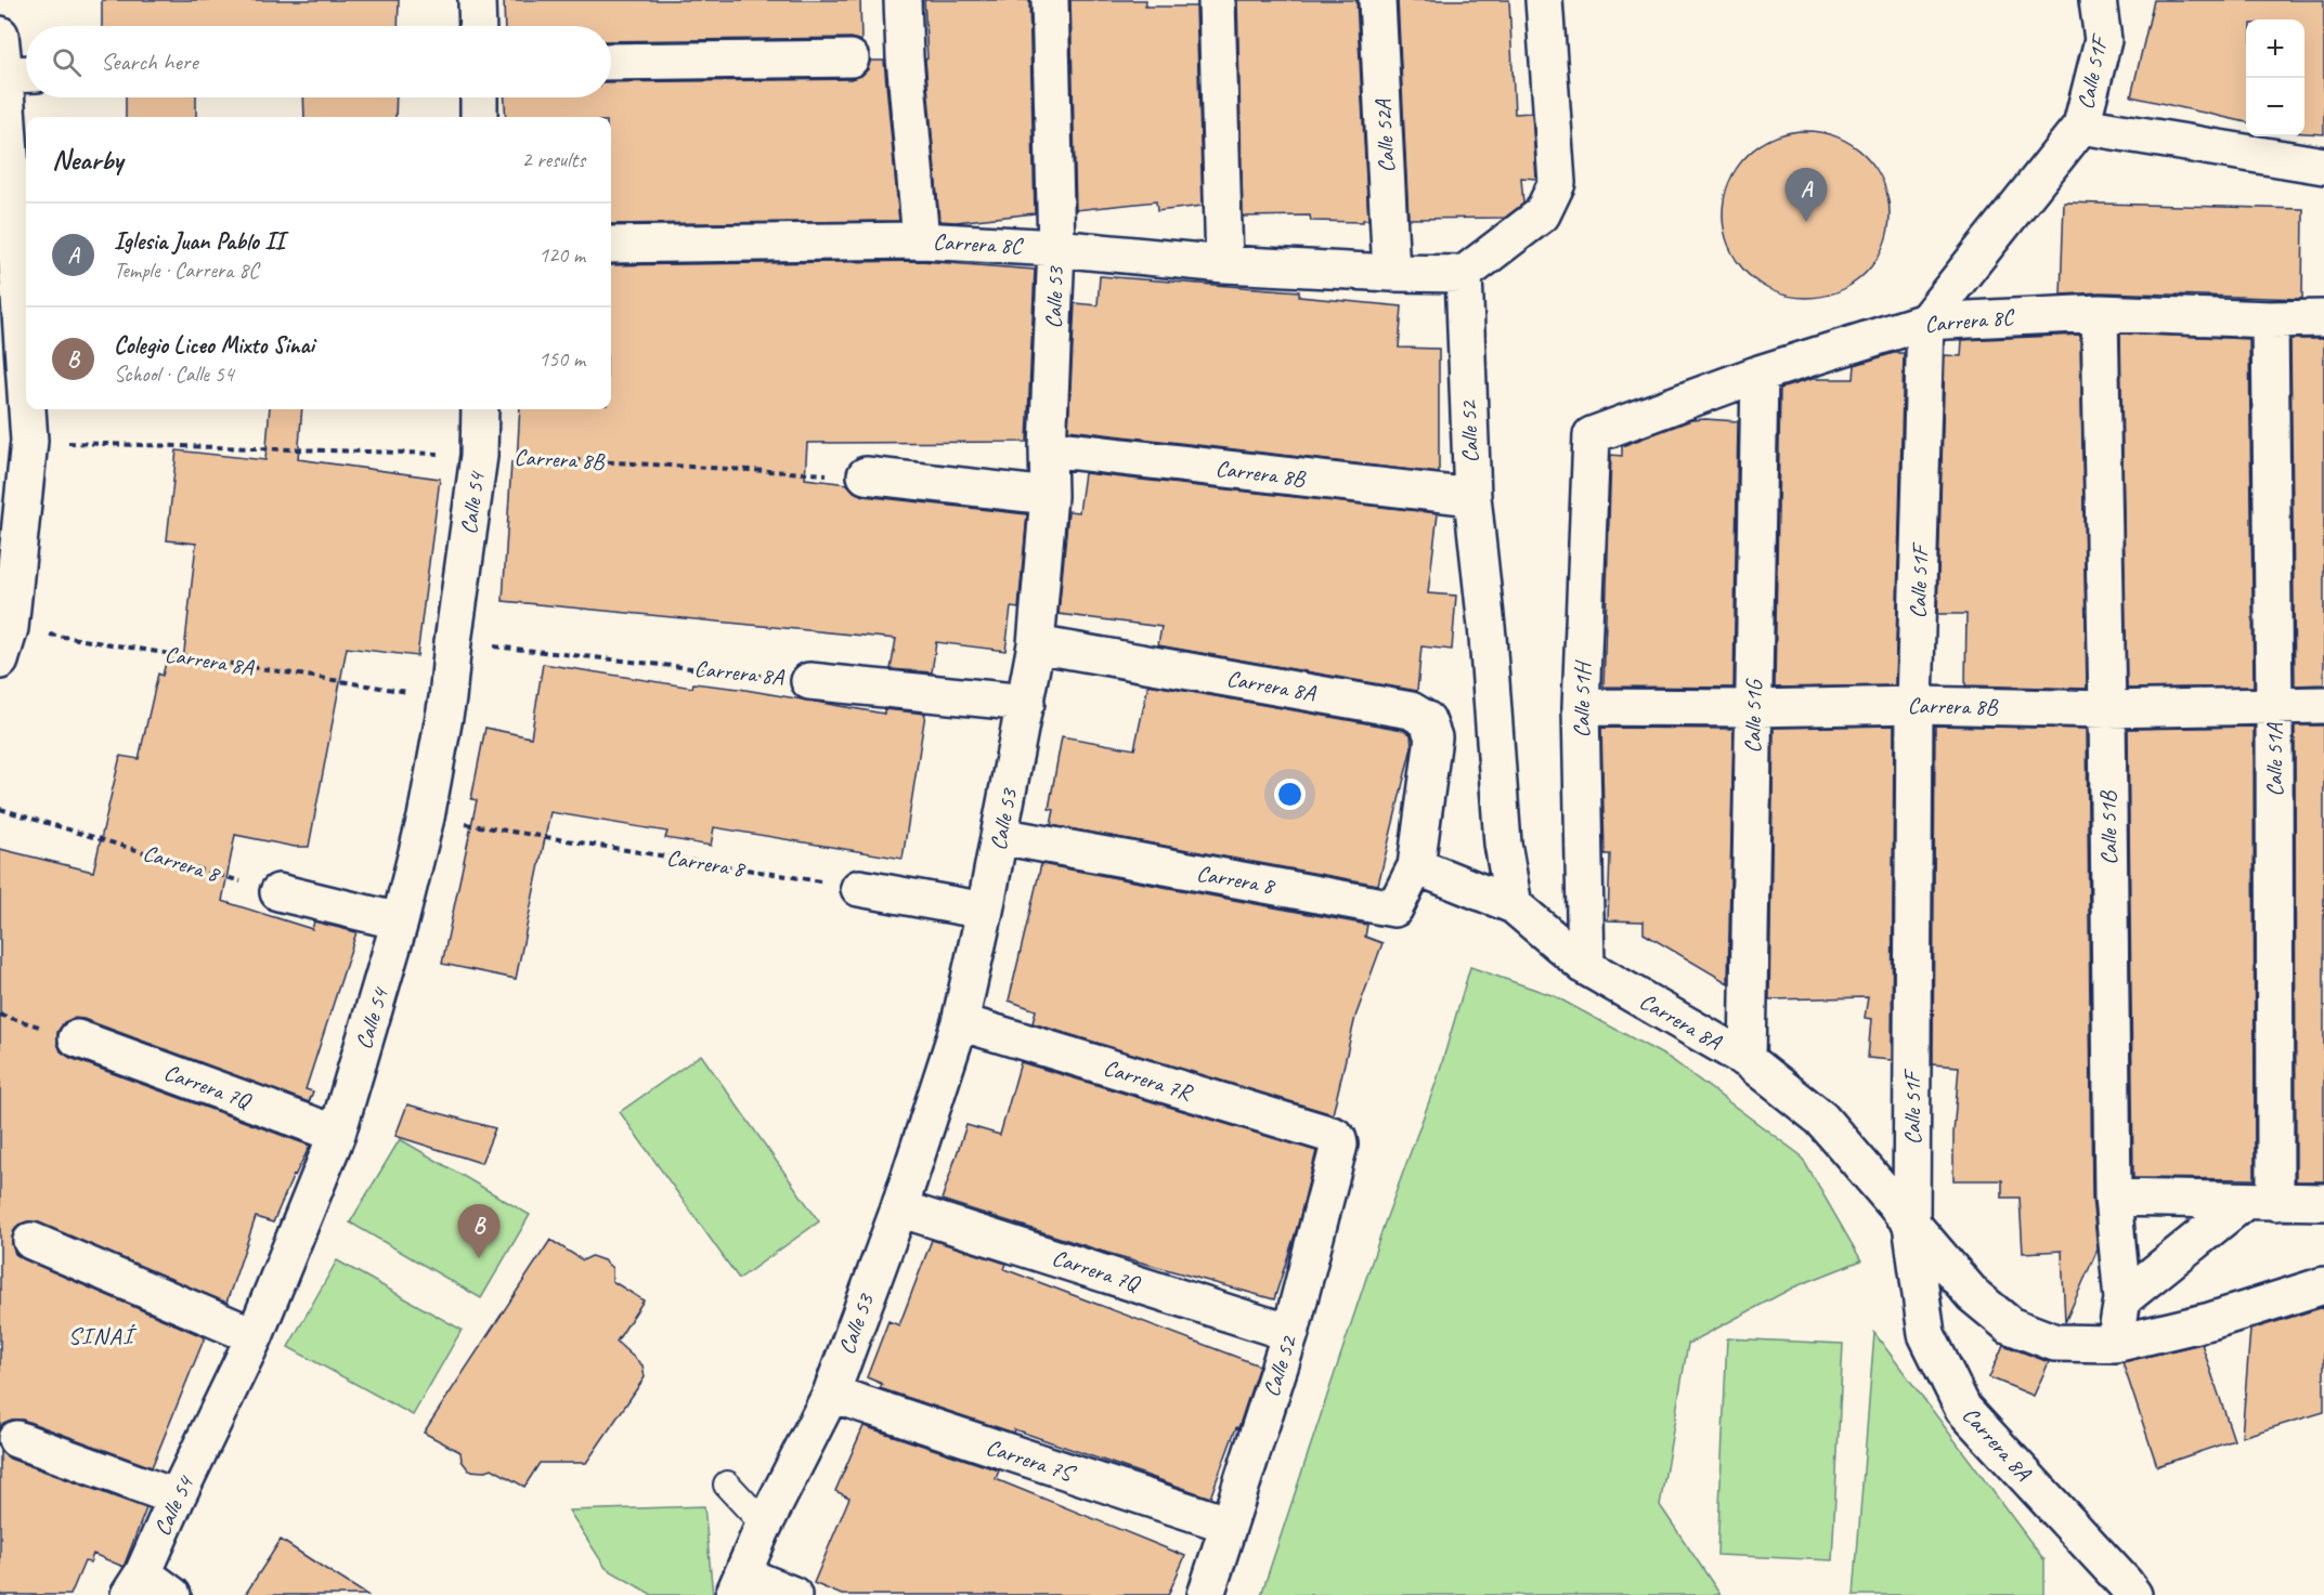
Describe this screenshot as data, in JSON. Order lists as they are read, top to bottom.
{
  "streets": {
    "street": [
      "Calle 51F",
      "Calle 52A",
      "Carrera 8C",
      "Calle 53",
      "Calle 52",
      "Carrera 8B",
      "Calle 54",
      "Carrera 8A",
      "Calle 51H",
      "Calle 51G",
      "Calle 51A",
      "Calle 51B",
      "Carrera 8",
      "Carrera 7R",
      "Carrera 7Q",
      "Carrera 7S"
    ]
  },
  "crossings": [
    ["Calle 51F", "Carrera 8C"],
    ["Calle 51F", "Carrera 8B"],
    ["Calle 51F", "Carrera 8A"],
    ["Calle 52A", "Carrera 8C"],
    ["Carrera 8C", "Calle 53"],
    ["Carrera 8C", "Calle 52"],
    ["Carrera 8C", "Calle 51H"],
    ["Carrera 8C", "Calle 51G"],
    ["Carrera 8C", "Calle 51A"],
    ["Carrera 8C", "Calle 51B"],
    ["Calle 53", "Carrera 8B"],
    ["Calle 53", "Carrera 8A"],
    ["Calle 53", "Carrera 8"],
    ["Calle 53", "Carrera 7R"],
    ["Calle 53", "Carrera 7Q"],
    ["Calle 53", "Carrera 7S"],
    ["Calle 52", "Carrera 8B"],
    ["Calle 52", "Carrera 8A"],
    ["Calle 52", "Carrera 7R"],
    ["Calle 52", "Carrera 7Q"],
    ["Calle 52", "Carrera 7S"],
    ["Carrera 8B", "Calle 54"],
    ["Carrera 8B", "Calle 51H"],
    ["Carrera 8B", "Calle 51G"],
    ["Carrera 8B", "Calle 51A"],
    ["Carrera 8B", "Calle 51B"],
    ["Calle 54", "Carrera 8A"],
    ["Calle 54", "Carrera 8"],
    ["Calle 54", "Carrera 7Q"],
    ["Carrera 8A", "Calle 51H"],
    ["Carrera 8A", "Calle 51G"],
    ["Carrera 8A", "Calle 51B"],
    ["Carrera 8A", "Carrera 8"]
  ],
  "districts": ["SINAÍ"],
  "page": {
    "map_buttons": ["+", "−"],
    "search": "Search here",
    "heading": ["Nearby", "2 results"],
    "pins": ["A", "B"],
    "list": [
      {
        "mark": "A",
        "name": "Iglesia Juan Pablo II",
        "note": "Temple · Carrera 8C",
        "value": "120 m"
      },
      {
        "mark": "B",
        "name": "Colegio Liceo Mixto Sinai",
        "note": "School · Calle 54",
        "value": "150 m"
      }
    ]
  }
}
